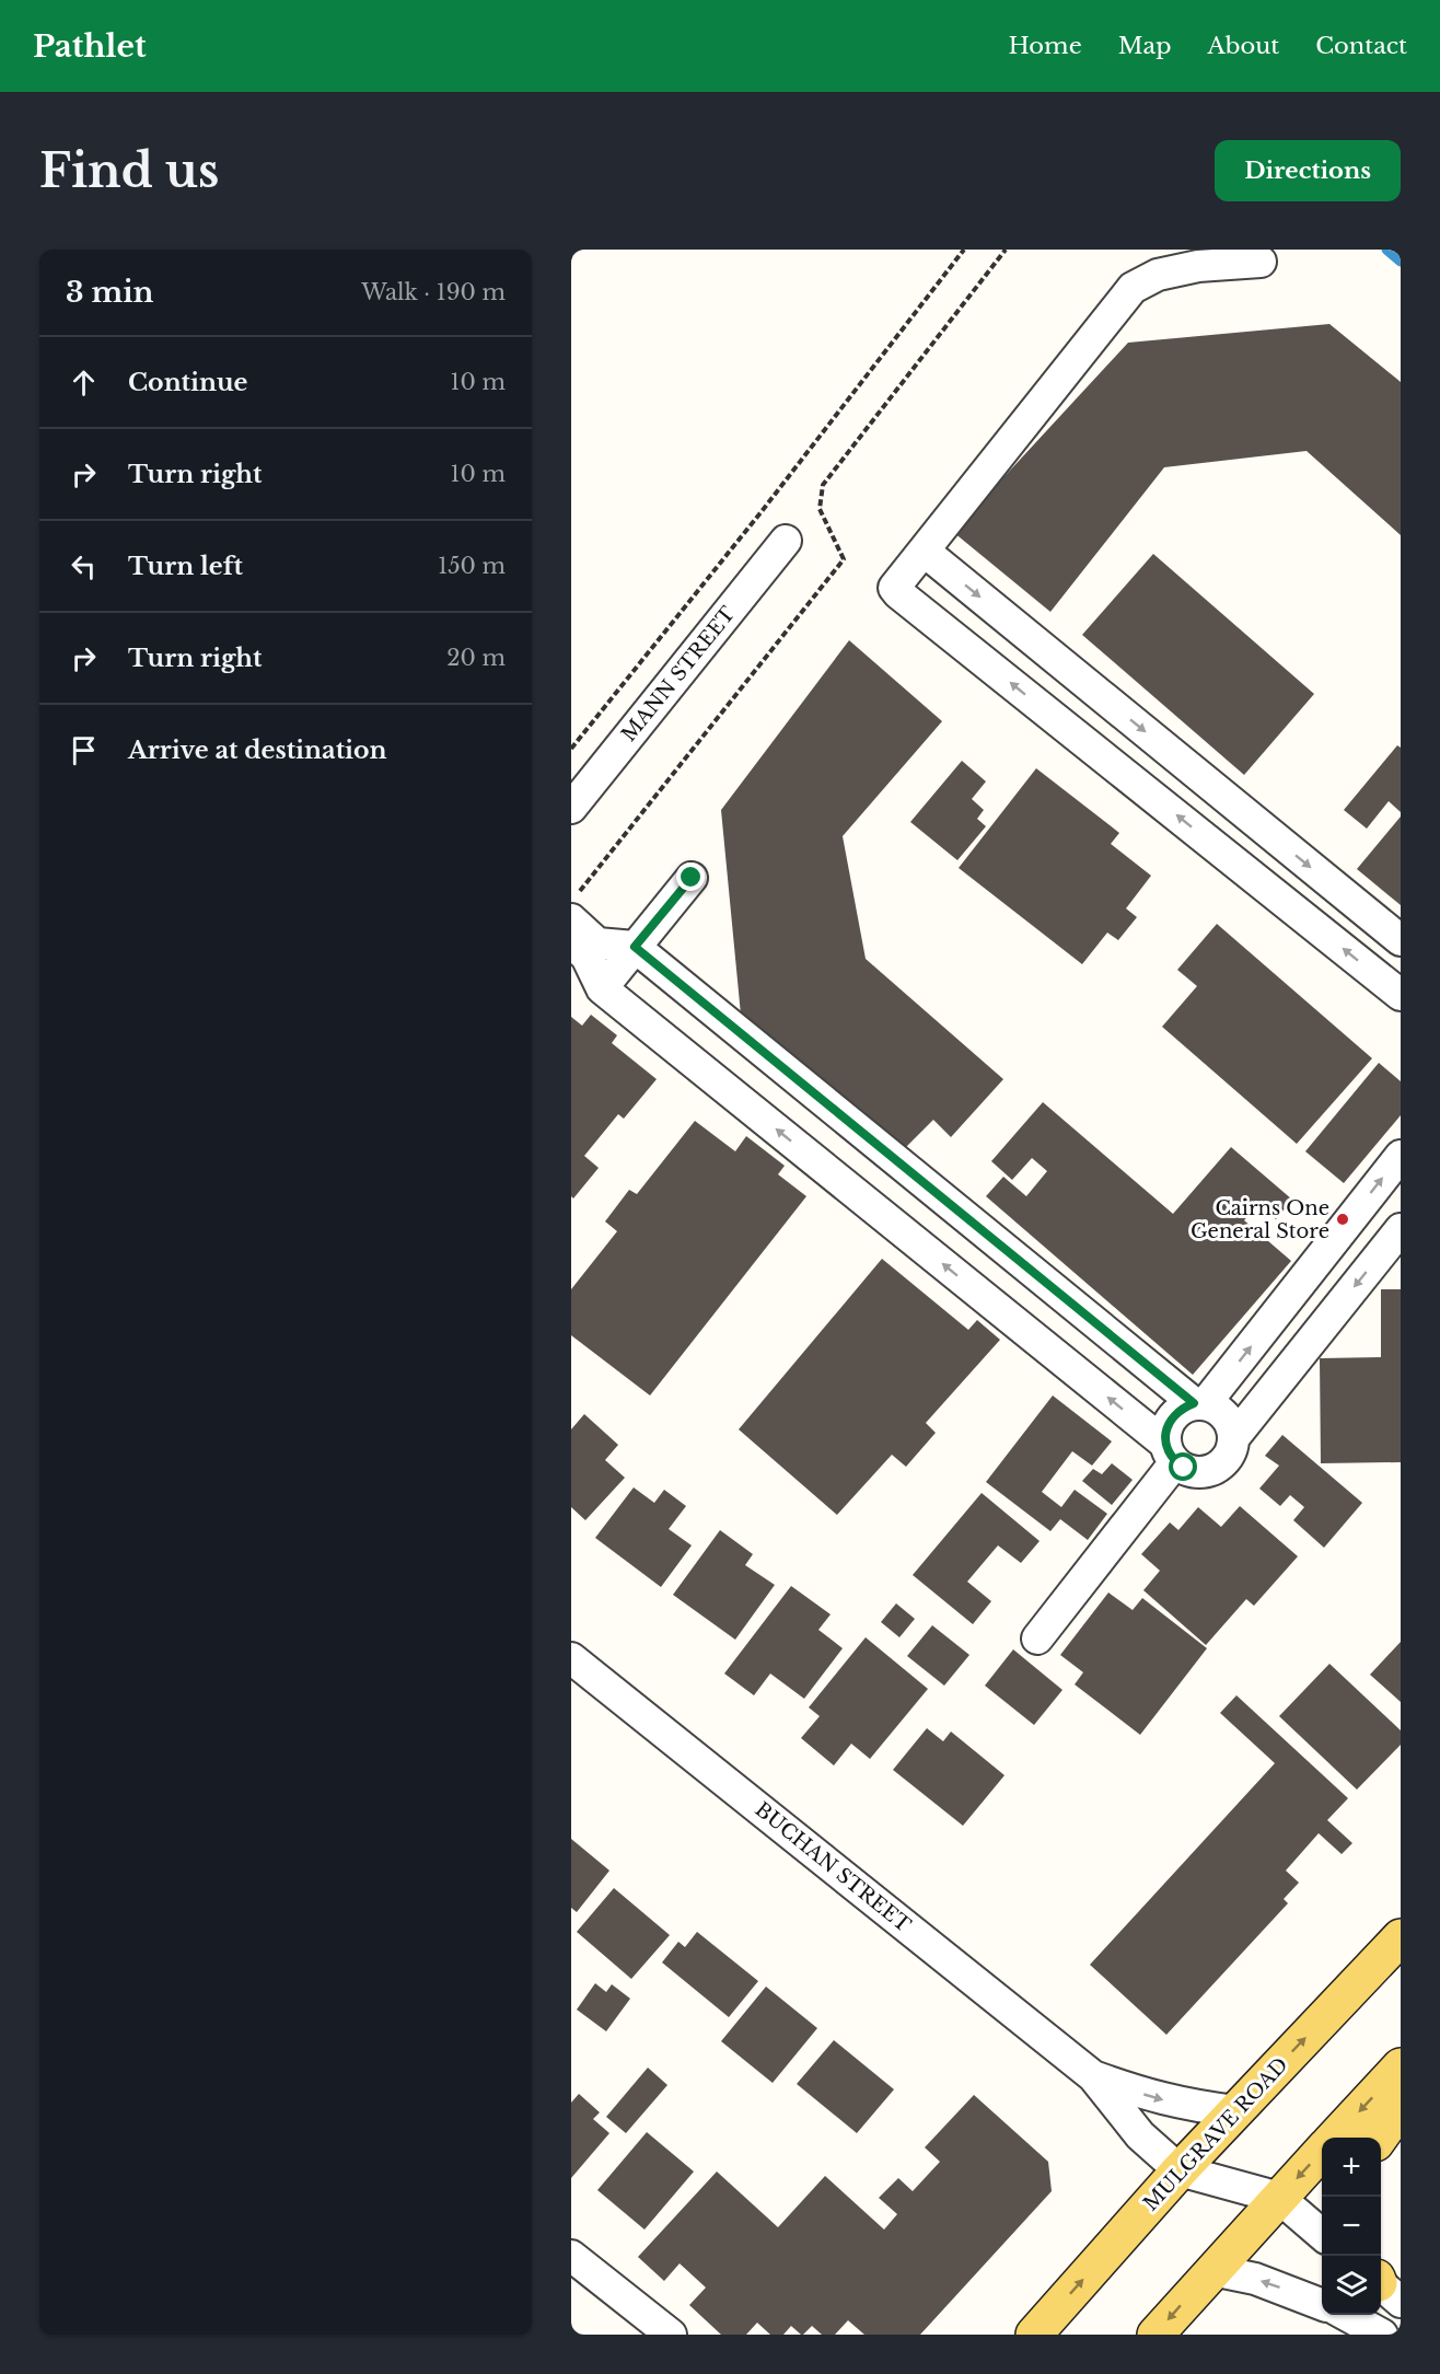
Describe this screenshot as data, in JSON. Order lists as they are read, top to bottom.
{
  "streets": {
    "main road": ["MULGRAVE ROAD"],
    "street": ["MANN STREET", "BUCHAN STREET"]
  },
  "crossings": [
    ["BUCHAN STREET", "MULGRAVE ROAD"]
  ],
  "places": ["Cairns One General Store"],
  "page": {
    "header": "Pathlet",
    "nav": [
      "Home",
      "Map",
      "About",
      "Contact"
    ],
    "buttons": "Directions",
    "title": "Find us",
    "heading": ["3 min", "Walk · 190 m"],
    "list": [
      ["Continue", "10 m"],
      ["Turn right", "10 m"],
      ["Turn left", "150 m"],
      ["Turn right", "20 m"],
      "Arrive at destination"
    ],
    "map_buttons": ["+", "−"]
  }
}
